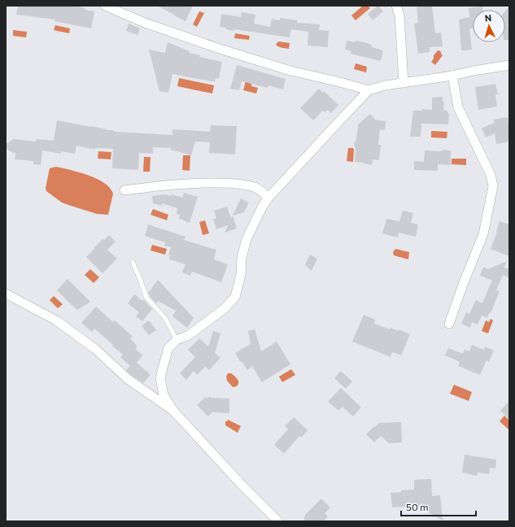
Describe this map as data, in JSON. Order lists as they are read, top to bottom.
{
  "scale_bar": "50 m",
  "north": "top"
}
